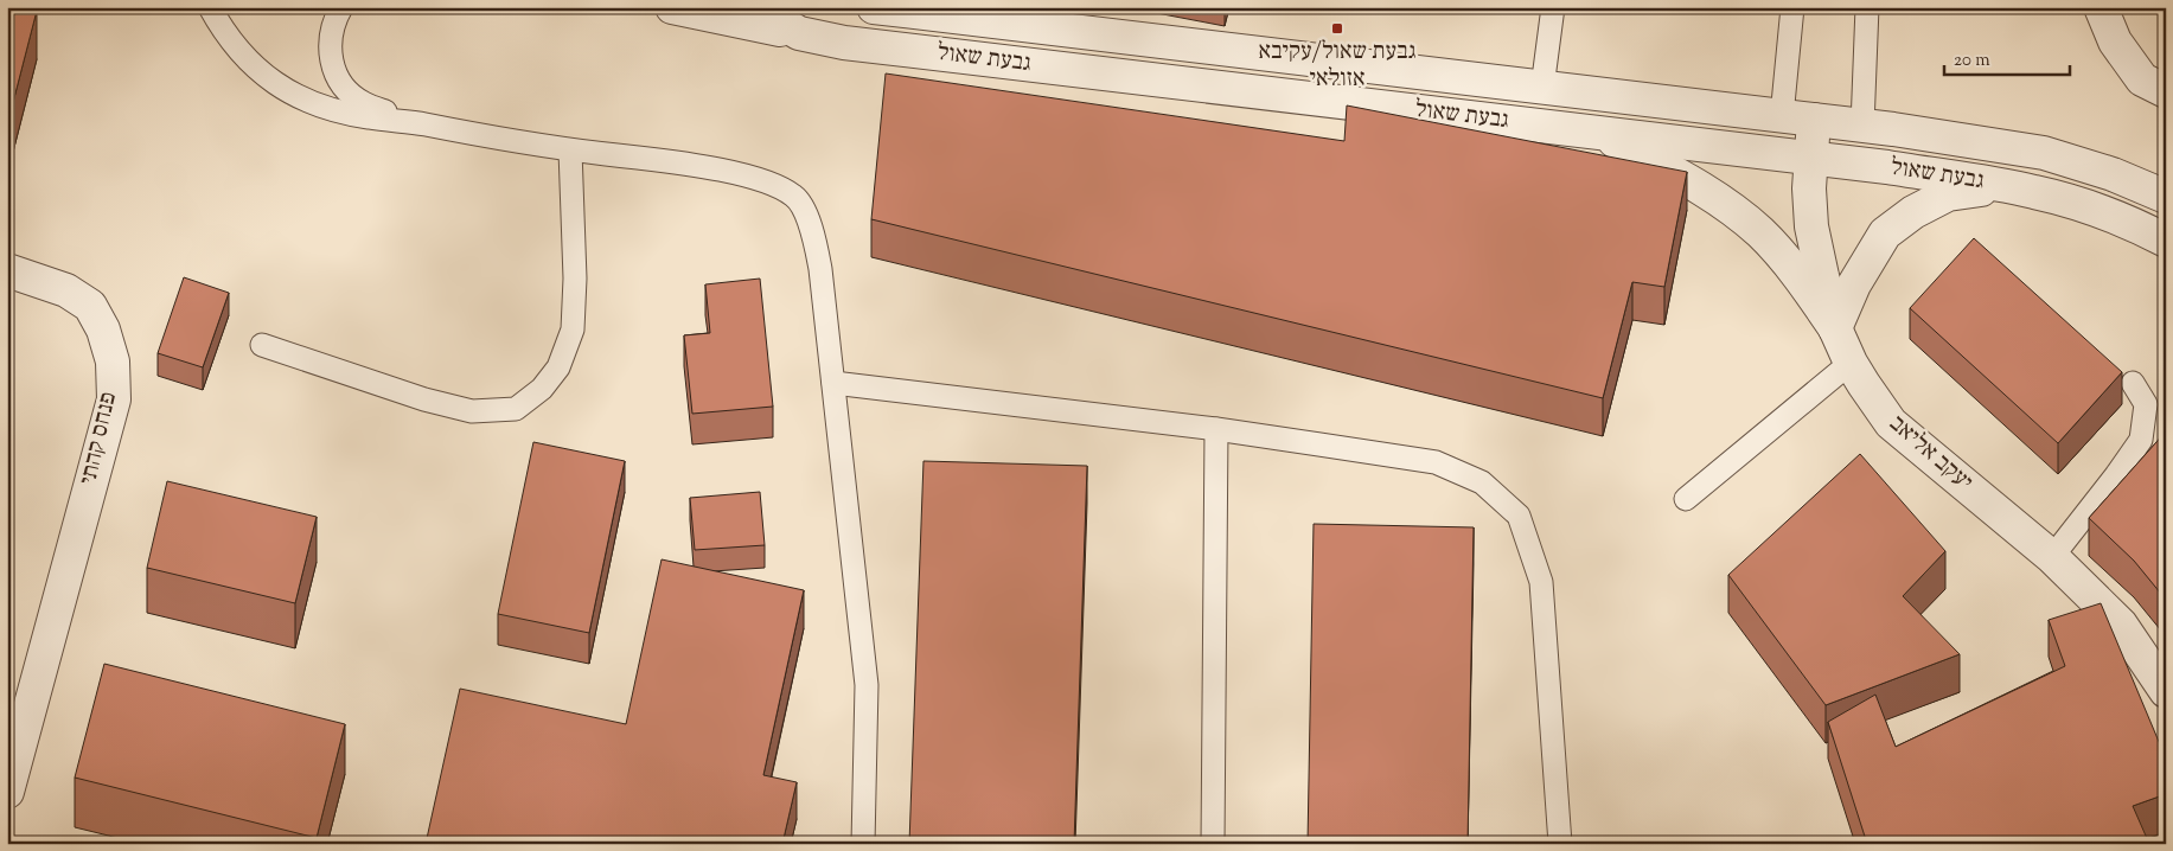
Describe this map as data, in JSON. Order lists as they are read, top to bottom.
{
  "streets": {
    "street": ["גבעת שאול", "פנחס קהתי", "יעקב אליאב"]
  },
  "crossings": [
    ["גבעת שאול", "יעקב אליאב"]
  ],
  "places": {
    "transit": ["גבעת שאול/עקיבא אזולאי"]
  },
  "scale_bar": "20 m"
}
